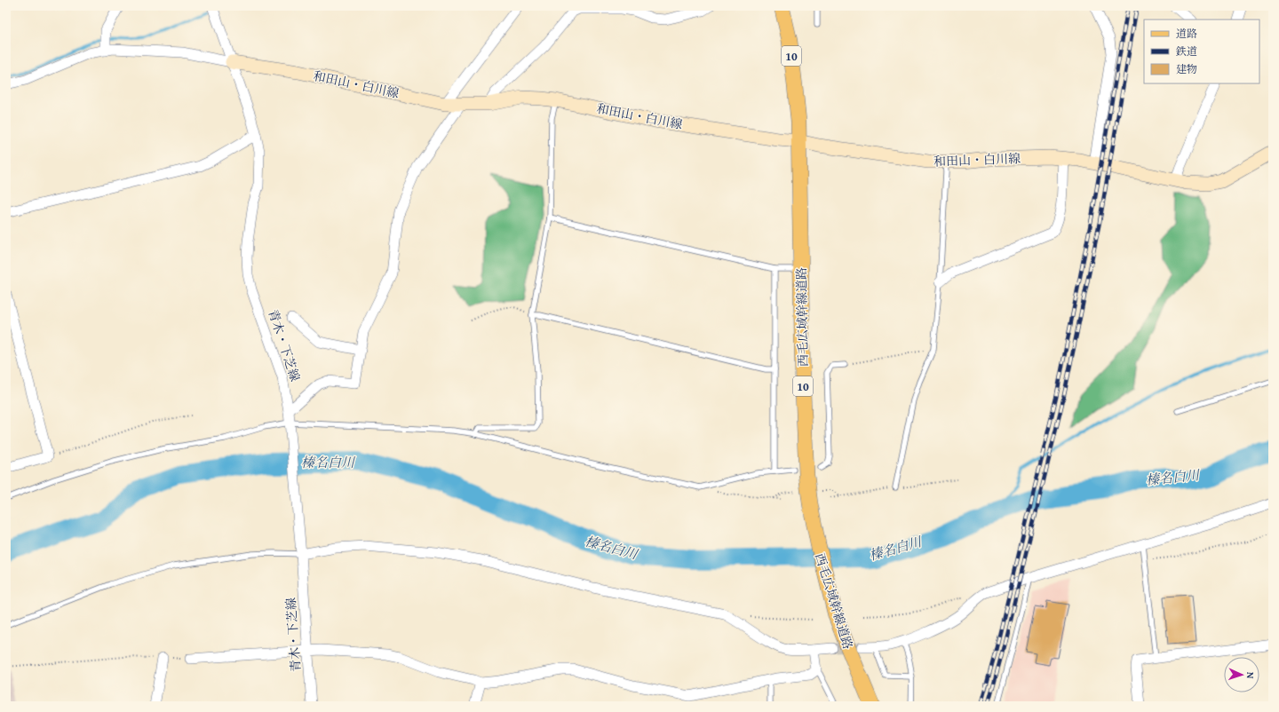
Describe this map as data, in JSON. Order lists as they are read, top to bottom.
{
  "streets": {
    "main road": ["10", "西毛広域幹線道路"],
    "street": ["和田山・白川線", "青木・下芝線"]
  },
  "crossings": [
    ["和田山・白川線", "西毛広域幹線道路"],
    ["和田山・白川線", "青木・下芝線"]
  ],
  "water": ["榛名白川"],
  "legend": ["道路", "鉄道", "建物"],
  "north": "right"
}
